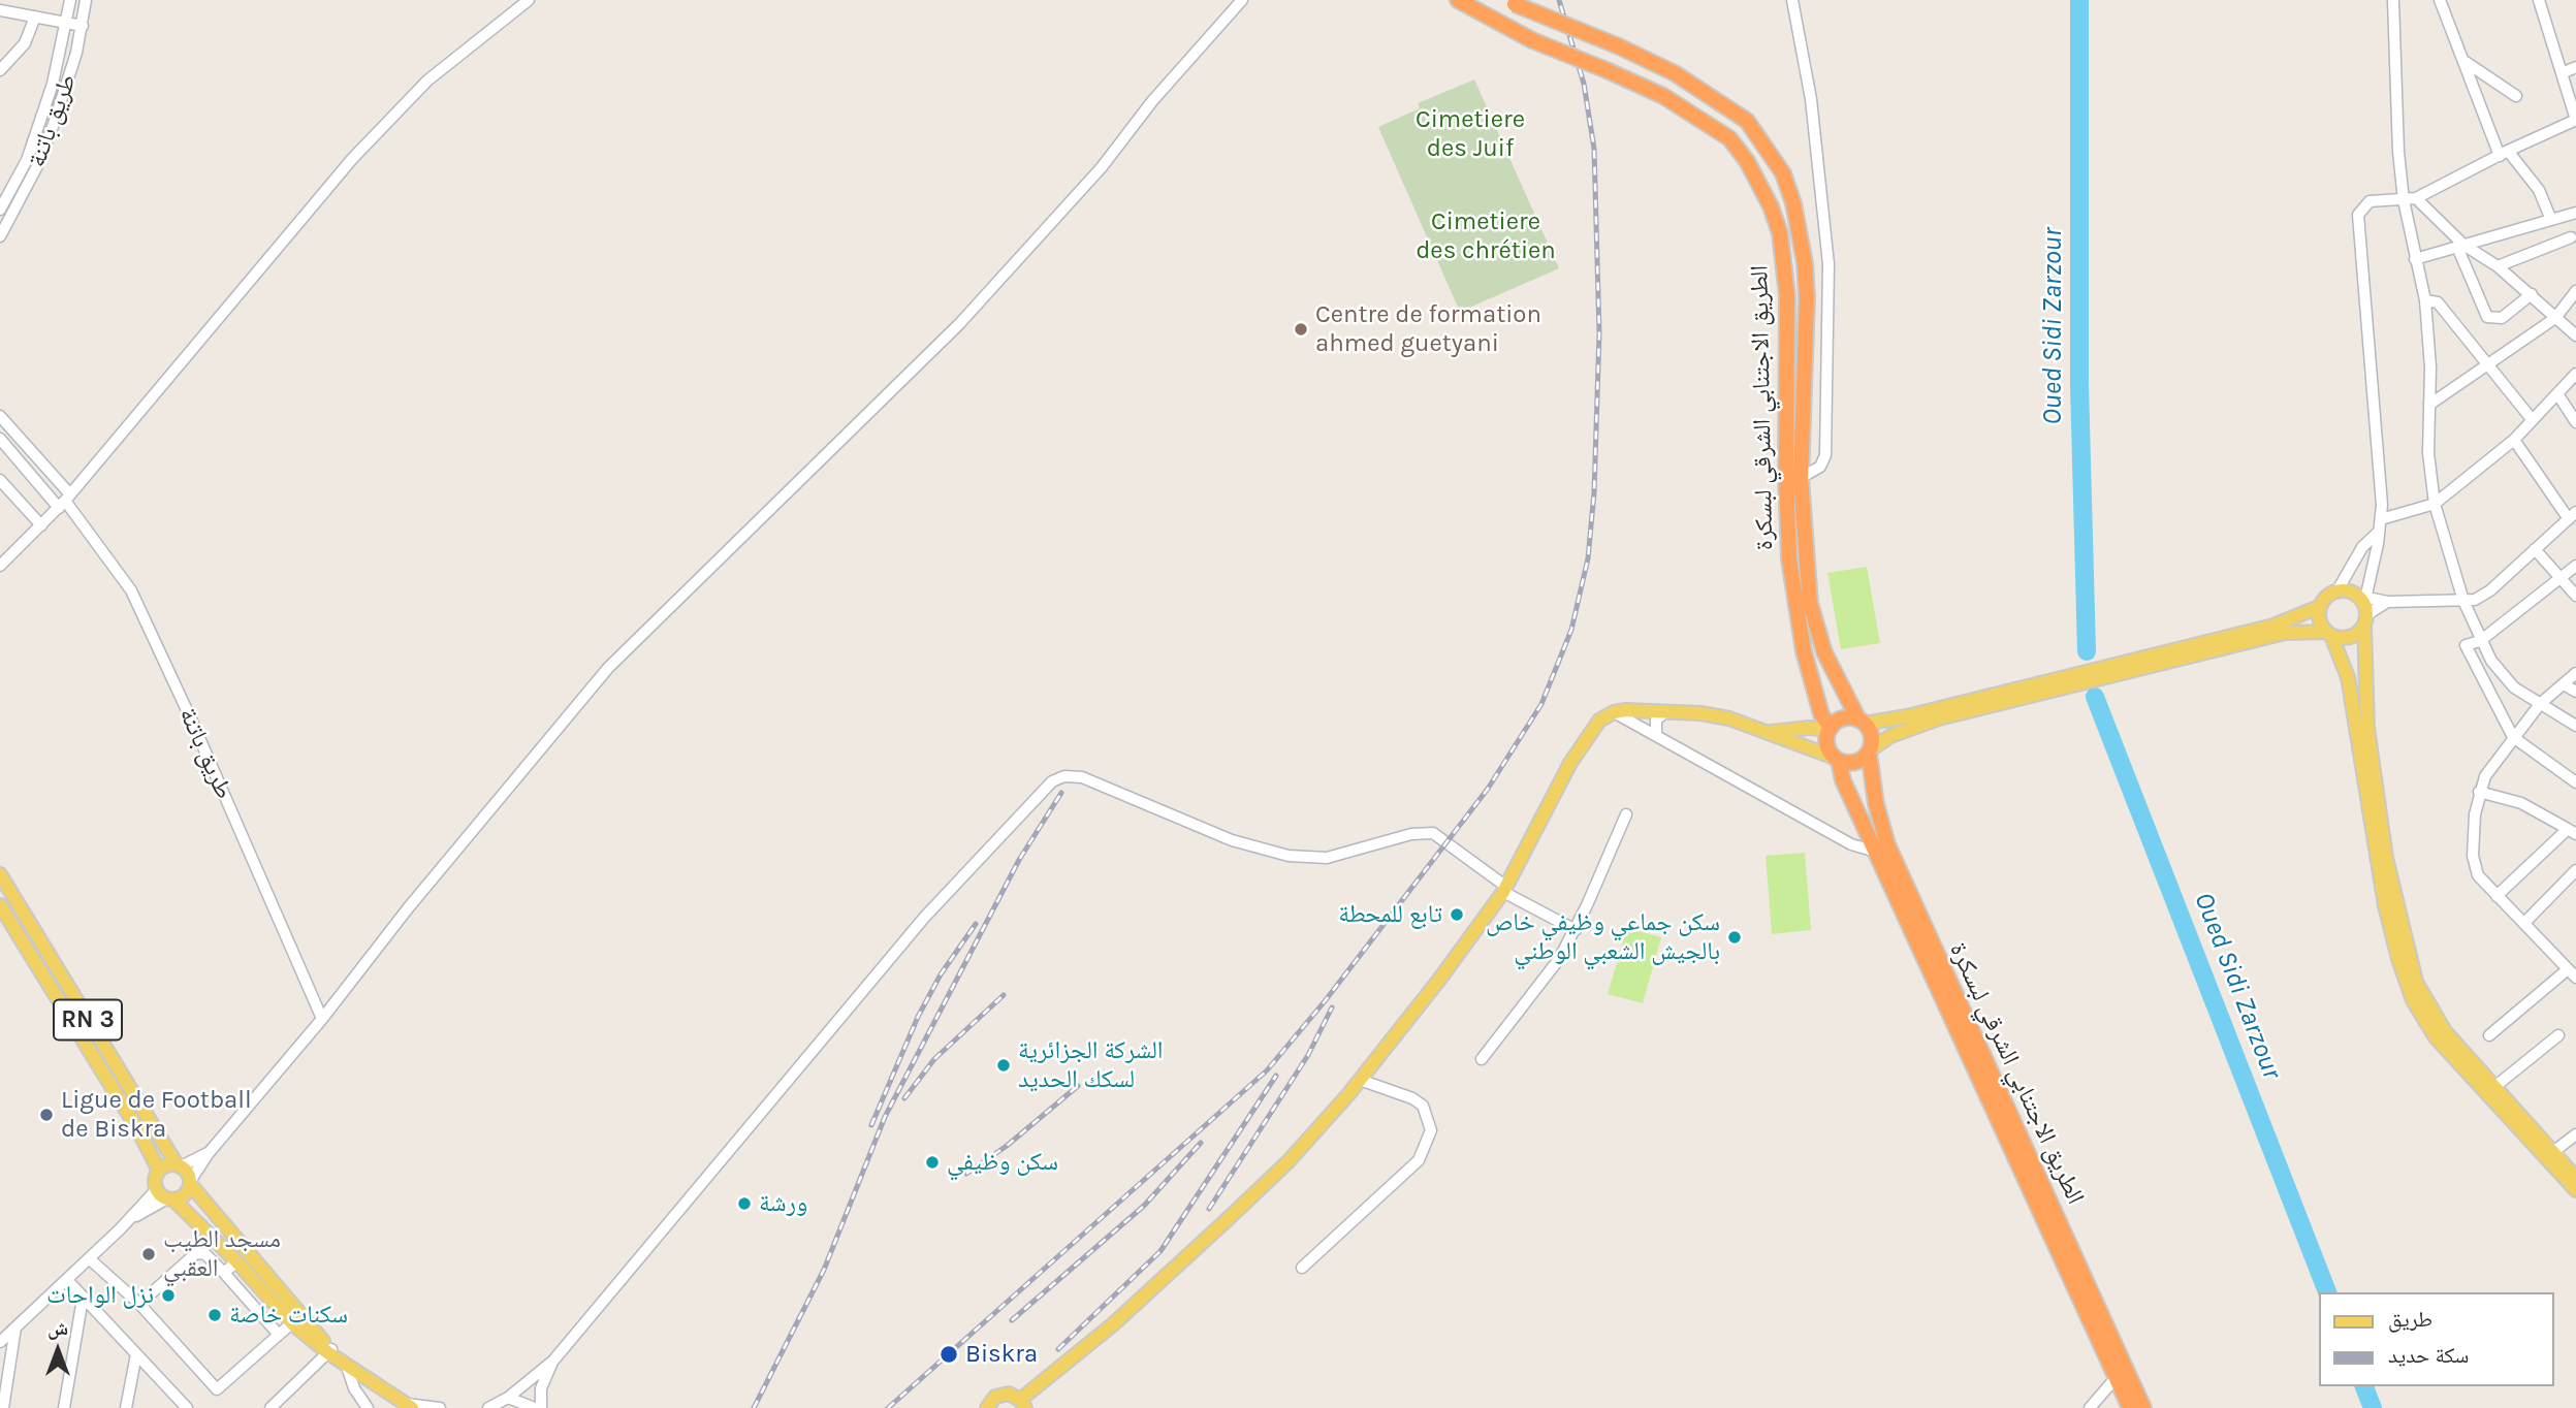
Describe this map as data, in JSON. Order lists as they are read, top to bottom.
{
  "streets": {
    "highway": ["الطريق الاجتنابي الشرقي لبسكرة"],
    "main road": ["RN 3"],
    "street": ["طريق باتنة"]
  },
  "water": ["Oued Sidi Zarzour"],
  "parks": ["Cimetiere des Juif", "Cimetiere des chrétien"],
  "places": [
    "Centre de formation ahmed guetyani",
    "تابع للمحطة",
    "سكن جماعي وظيفي خاص بالجيش الشعبي الوطني",
    "الشركة الجزائرية لسكك الحديد",
    "Ligue de Football de Biskra",
    "سكن وظيفي",
    "ورشة",
    "مسجد الطيب العقبي",
    "نزل الواحات",
    "سكنات خاصة",
    "Biskra"
  ],
  "legend": ["طريق", "سكة حديد"],
  "north": "top"
}
